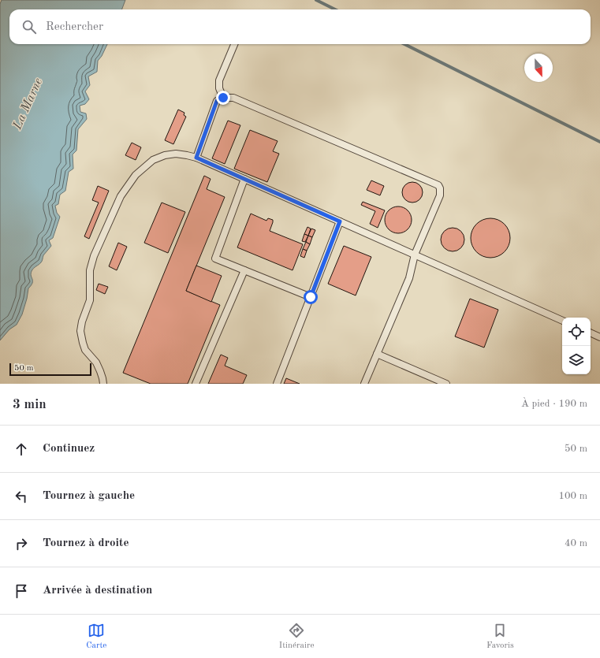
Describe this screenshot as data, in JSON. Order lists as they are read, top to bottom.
{
  "water": ["La Marne"],
  "scale_bar": "50 m",
  "north": "bottom",
  "page": {
    "search": "Rechercher",
    "scale": "50 m",
    "heading": ["3 min", "À pied · 190 m"],
    "list": [
      ["Continuez", "50 m"],
      ["Tournez à gauche", "100 m"],
      ["Tournez à droite", "40 m"],
      "Arrivée à destination"
    ],
    "nav": ["Carte", "Itinéraire", "Favoris"]
  }
}
